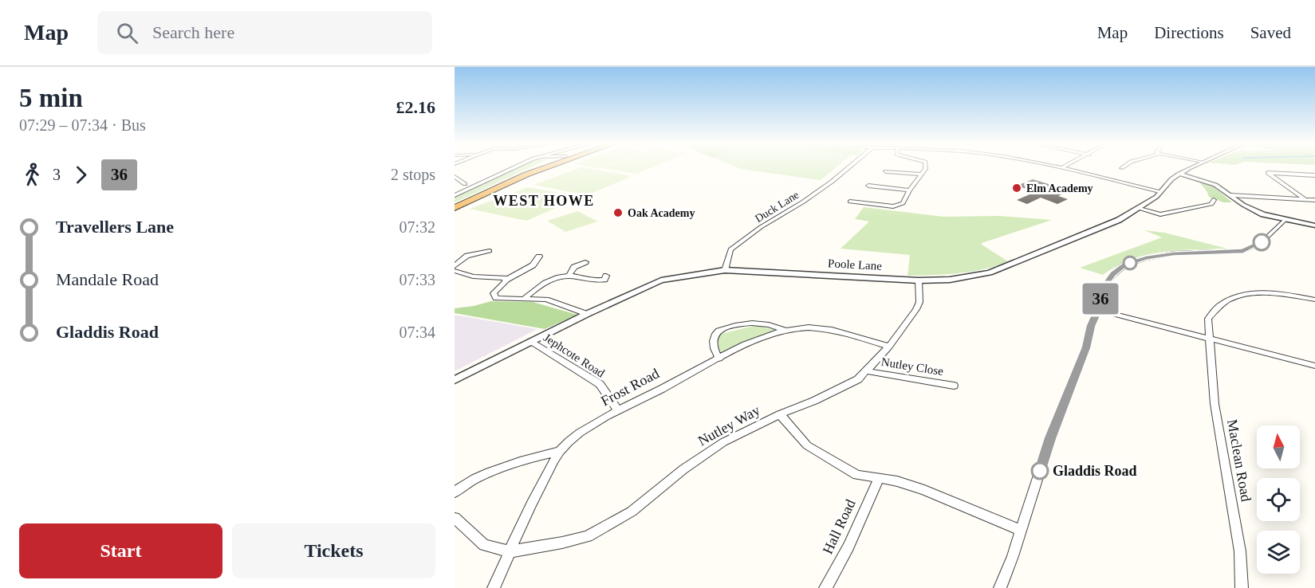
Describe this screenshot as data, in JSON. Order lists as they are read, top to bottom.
{
  "streets": {
    "street": [
      "Duck Lane",
      "Poole Lane",
      "Jephcote Road",
      "Nutley Close",
      "Frost Road",
      "Nutley Way",
      "Maclean Road",
      "Hall Road"
    ]
  },
  "crossings": [
    ["Duck Lane", "Poole Lane"],
    ["Poole Lane", "Jephcote Road"],
    ["Poole Lane", "Nutley Way"],
    ["Jephcote Road", "Frost Road"],
    ["Nutley Close", "Nutley Way"],
    ["Frost Road", "Nutley Way"]
  ],
  "districts": ["WEST HOWE"],
  "places": ["Elm Academy", "Oak Academy", "Gladdis Road"],
  "lines": ["bus line 36"],
  "north": "top",
  "page": {
    "header": "Map",
    "search": "Search here",
    "nav": ["Map", "Directions", "Saved"],
    "heading": ["5 min", "07:29 – 07:34 · Bus", "£2.16"],
    "on_map": "36",
    "legs": ["3", "36", "2 stops"],
    "list": [
      {
        "name": "Travellers Lane",
        "value": "07:32"
      },
      {
        "name": "Mandale Road",
        "value": "07:33"
      },
      {
        "name": "Gladdis Road",
        "value": "07:34"
      }
    ],
    "buttons": ["Start", "Tickets"]
  }
}
